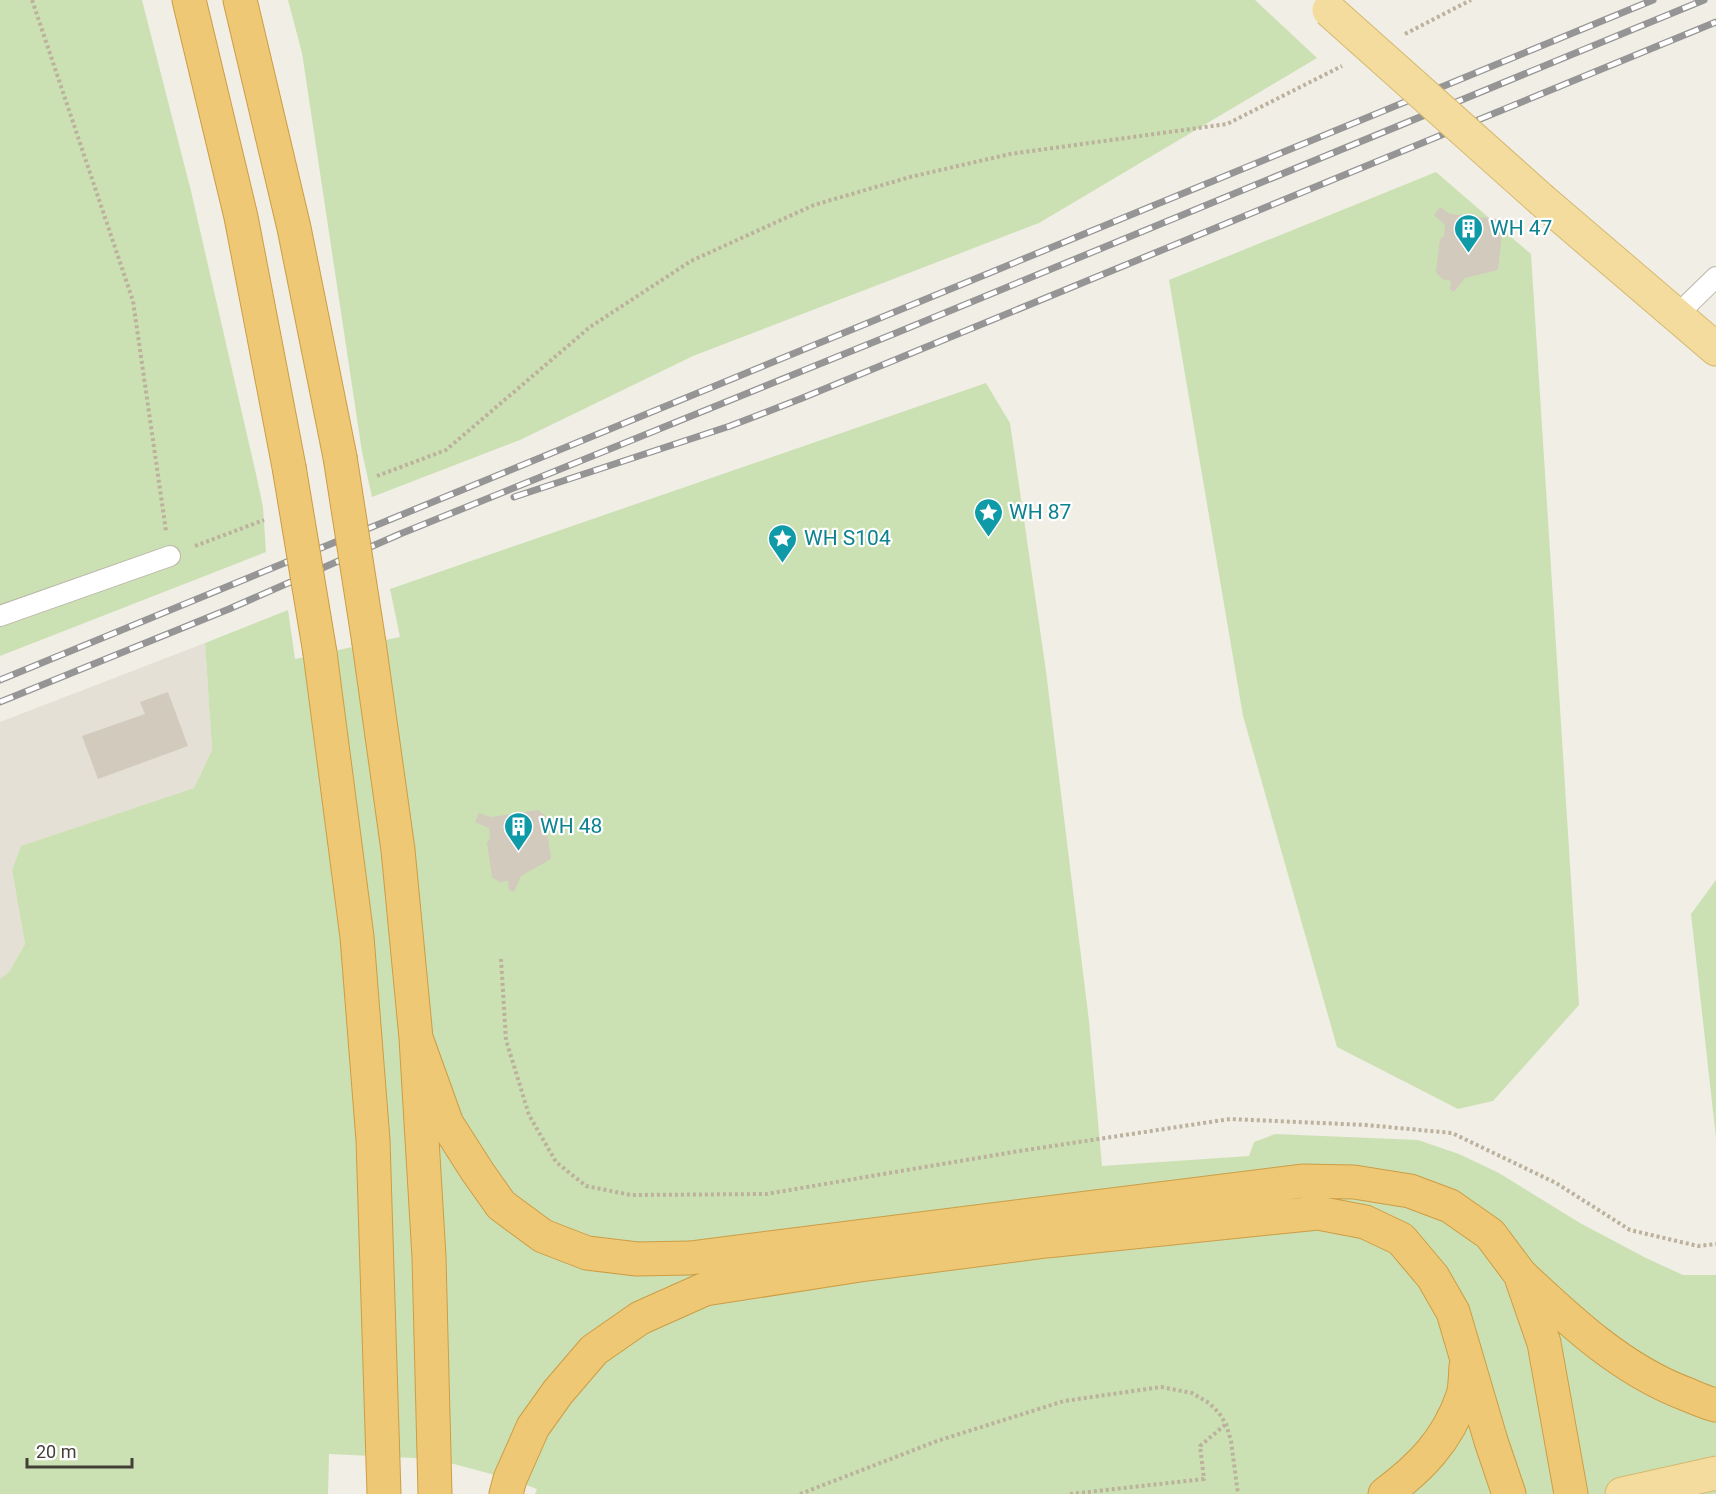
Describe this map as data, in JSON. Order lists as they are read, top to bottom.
{
  "places": {
    "building": ["WH 47", "WH 48"],
    "place": ["WH 87", "WH S104"]
  },
  "scale_bar": "20 m"
}
